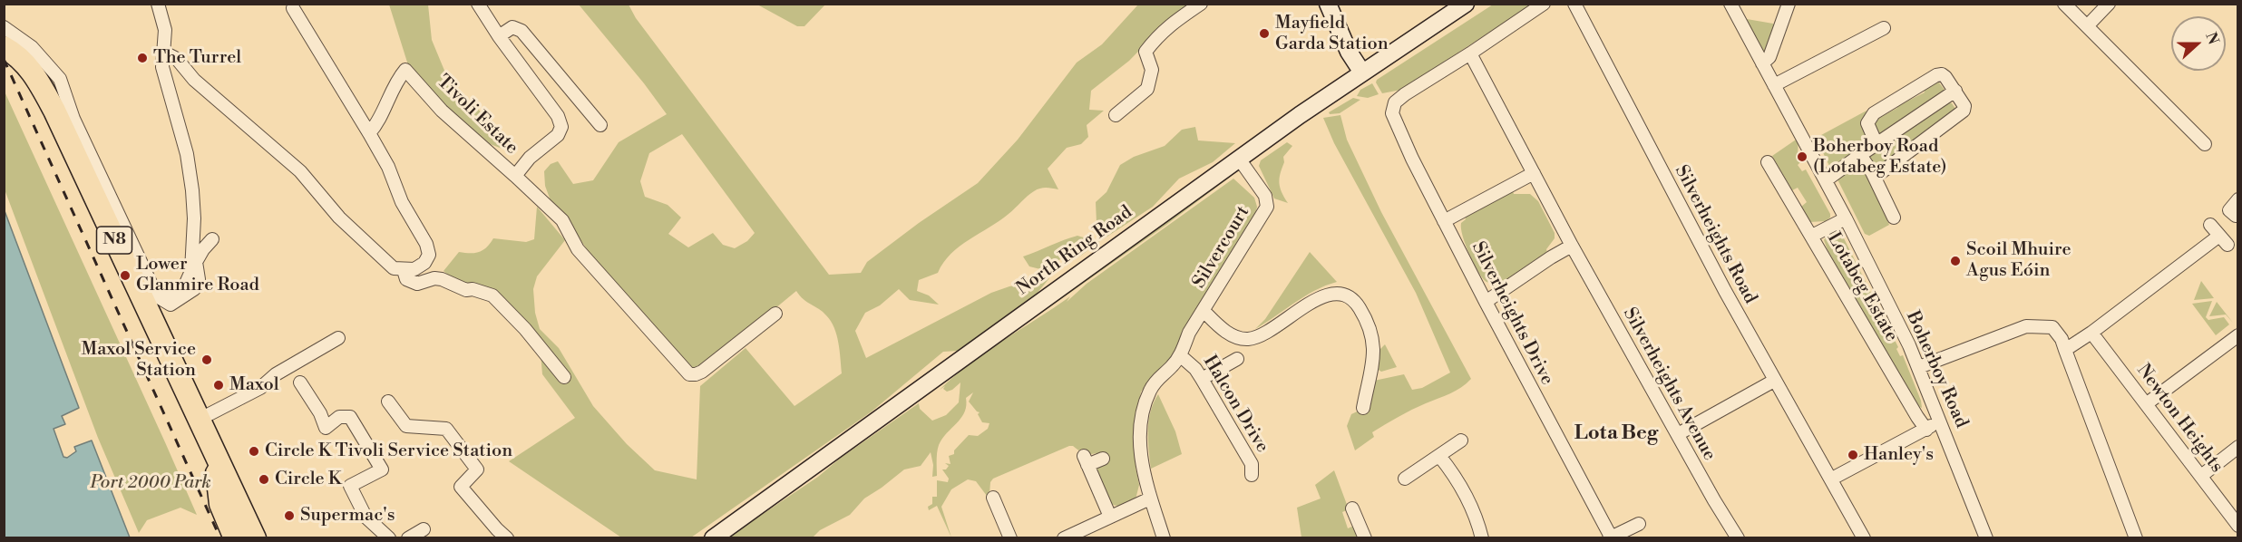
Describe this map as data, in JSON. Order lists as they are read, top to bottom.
{
  "streets": {
    "highway": ["N8"],
    "main road": ["North Ring Road"],
    "street": [
      "Tivoli Estate",
      "Silverheights Road",
      "Silvercourt",
      "Lotabeg Estate",
      "Silverheights Drive",
      "Boherboy Road",
      "Silverheights Avenue",
      "Halcon Drive",
      "Newton Heights"
    ]
  },
  "crossings": [
    ["Silvercourt", "North Ring Road"],
    ["Silvercourt", "Halcon Drive"],
    ["Silverheights Drive", "Silverheights Avenue"]
  ],
  "districts": ["Lota Beg"],
  "parks": ["Port 2000 Park"],
  "places": [
    "Mayfield Garda Station",
    "The Turrel",
    "Boherboy Road (Lotabeg Estate)",
    "Scoil Mhuire Agus Eóin",
    "Lower Glanmire Road",
    "Maxol Service Station",
    "Maxol",
    "Circle K Tivoli Service Station",
    "Hanley's",
    "Circle K",
    "Supermac's"
  ],
  "north": "right"
}
